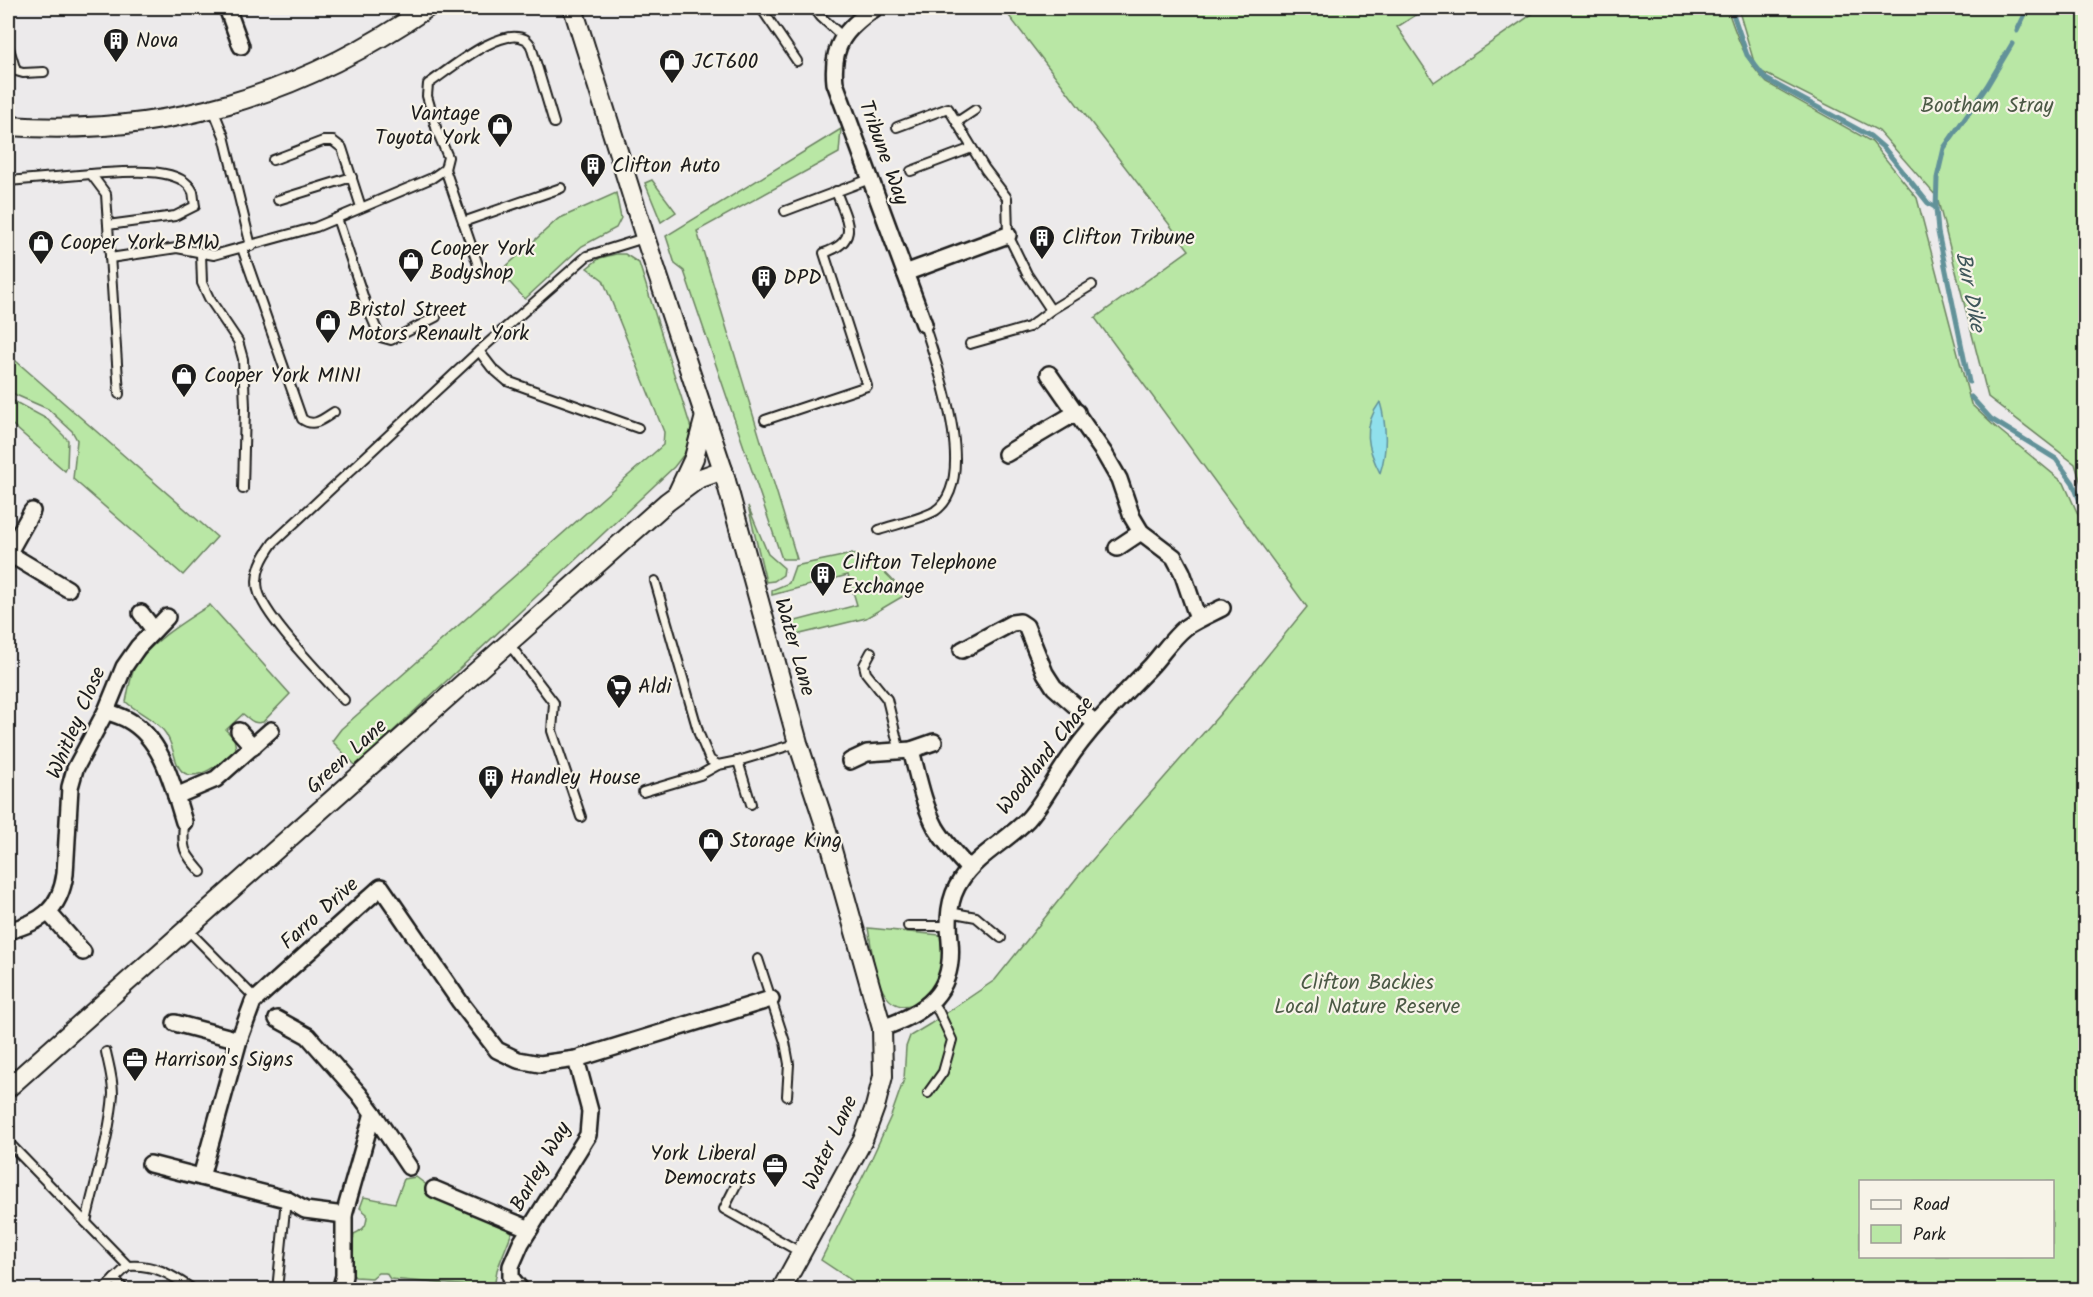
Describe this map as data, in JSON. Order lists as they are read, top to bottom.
{
  "streets": {
    "street": [
      "Tribune Way",
      "Water Lane",
      "Whitley Close",
      "Woodland Chase",
      "Green Lane",
      "Farro Drive",
      "Barley Way"
    ]
  },
  "crossings": [
    ["Water Lane", "Woodland Chase"],
    ["Water Lane", "Green Lane"],
    ["Farro Drive", "Barley Way"]
  ],
  "water": ["Bur Dike"],
  "parks": ["Bootham Stray", "Clifton Backies Local Nature Reserve"],
  "places": {
    "building": [
      "Nova",
      "Clifton Auto",
      "Clifton Tribune",
      "DPD",
      "Clifton Telephone Exchange",
      "Handley House"
    ],
    "shop": [
      "JCT600",
      "Vantage Toyota York",
      "Cooper York BMW",
      "Cooper York Bodyshop",
      "Bristol Street Motors Renault York",
      "Cooper York MINI",
      "Storage King"
    ],
    "supermarket": ["Aldi"],
    "office": ["Harrison's Signs", "York Liberal Democrats"]
  },
  "legend": ["Road", "Park"]
}
